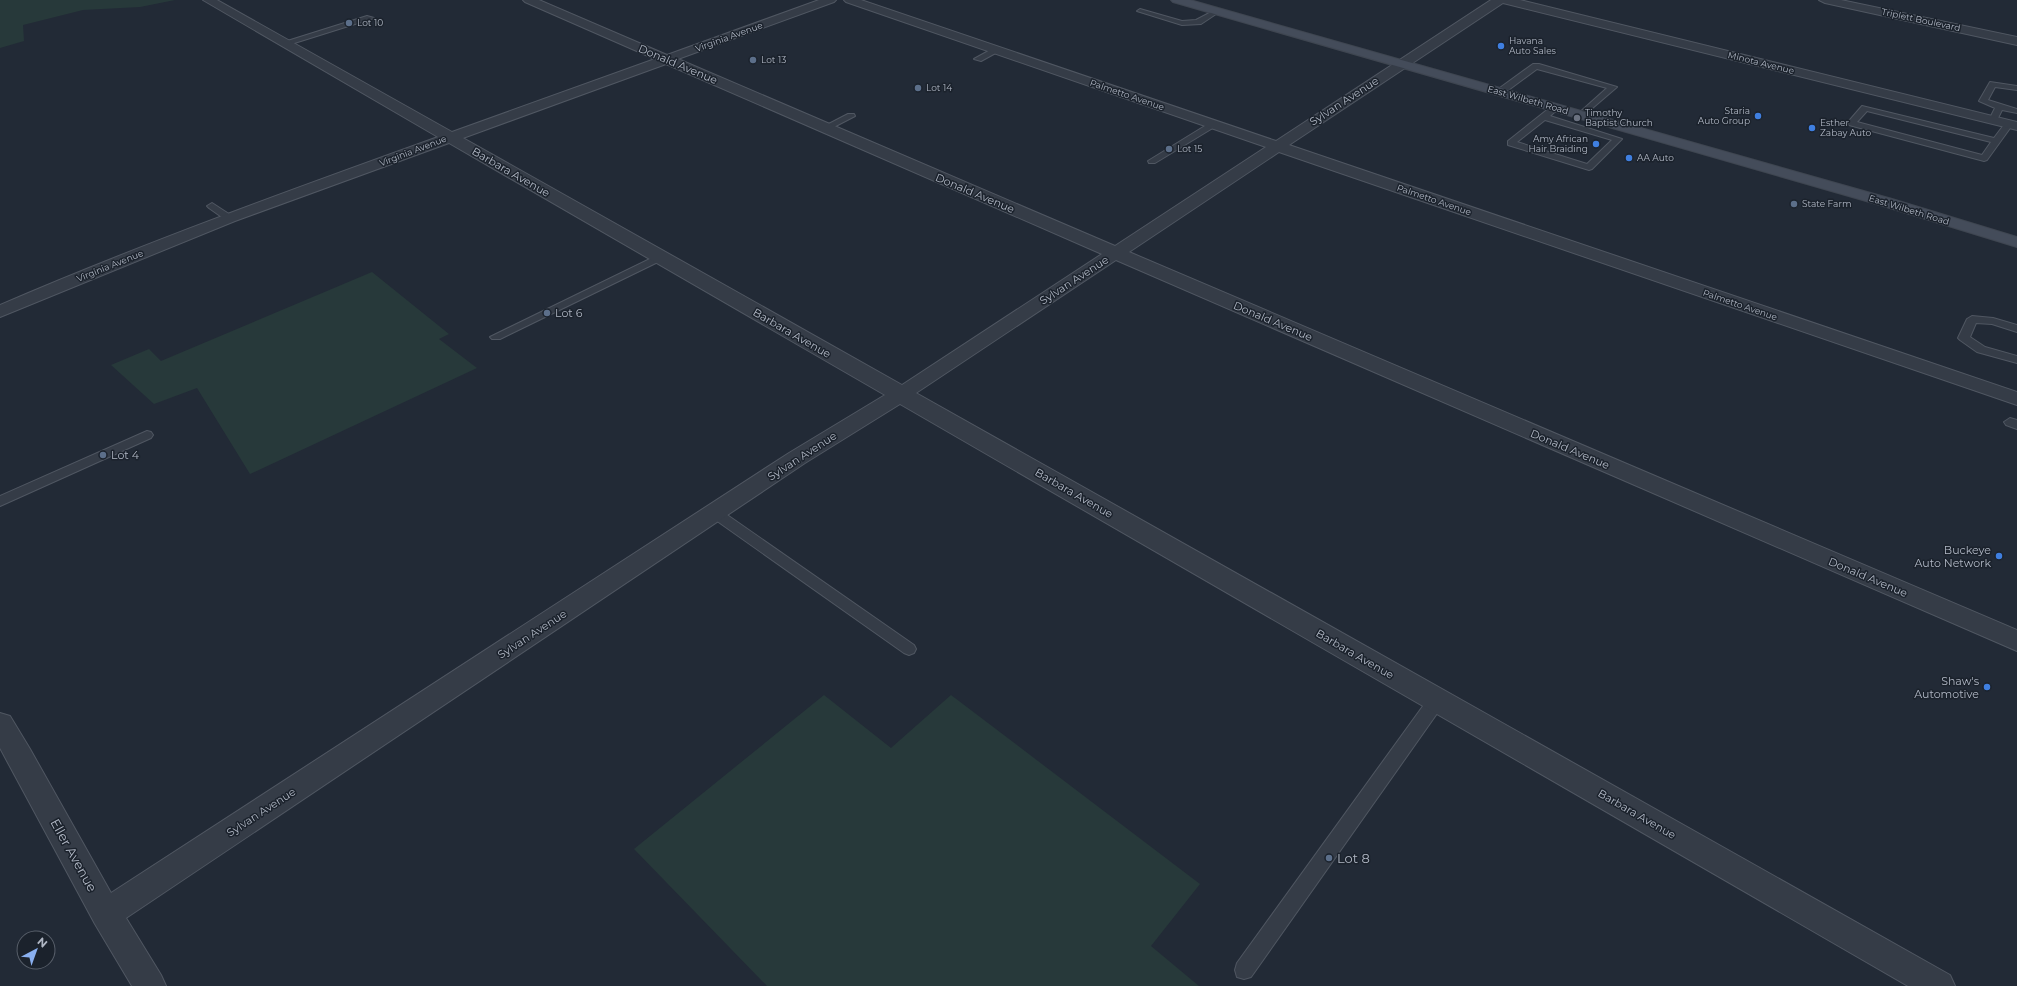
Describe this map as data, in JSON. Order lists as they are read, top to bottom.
{
  "streets": {
    "main road": ["East Wilbeth Road"],
    "street": [
      "Triplett Boulevard",
      "Virginia Avenue",
      "Minota Avenue",
      "Donald Avenue",
      "Palmetto Avenue",
      "Sylvan Avenue",
      "Barbara Avenue",
      "Eller Avenue"
    ]
  },
  "crossings": [
    ["Virginia Avenue", "Donald Avenue"],
    ["Virginia Avenue", "Barbara Avenue"],
    ["Donald Avenue", "Sylvan Avenue"],
    ["Palmetto Avenue", "Sylvan Avenue"],
    ["East Wilbeth Road", "Sylvan Avenue"],
    ["Sylvan Avenue", "Barbara Avenue"],
    ["Sylvan Avenue", "Eller Avenue"]
  ],
  "places": [
    "Lot 10",
    "Havana Auto Sales",
    "Lot 13",
    "Lot 14",
    "Staria Auto Group",
    "Timothy Baptist Church",
    "Esther Zabay Auto",
    "Amy African Hair Braiding",
    "Lot 15",
    "AA Auto",
    "State Farm",
    "Lot 6",
    "Lot 4",
    "Buckeye Auto Network",
    "Shaw's Automotive",
    "Lot 8"
  ],
  "north": "top right"
}
